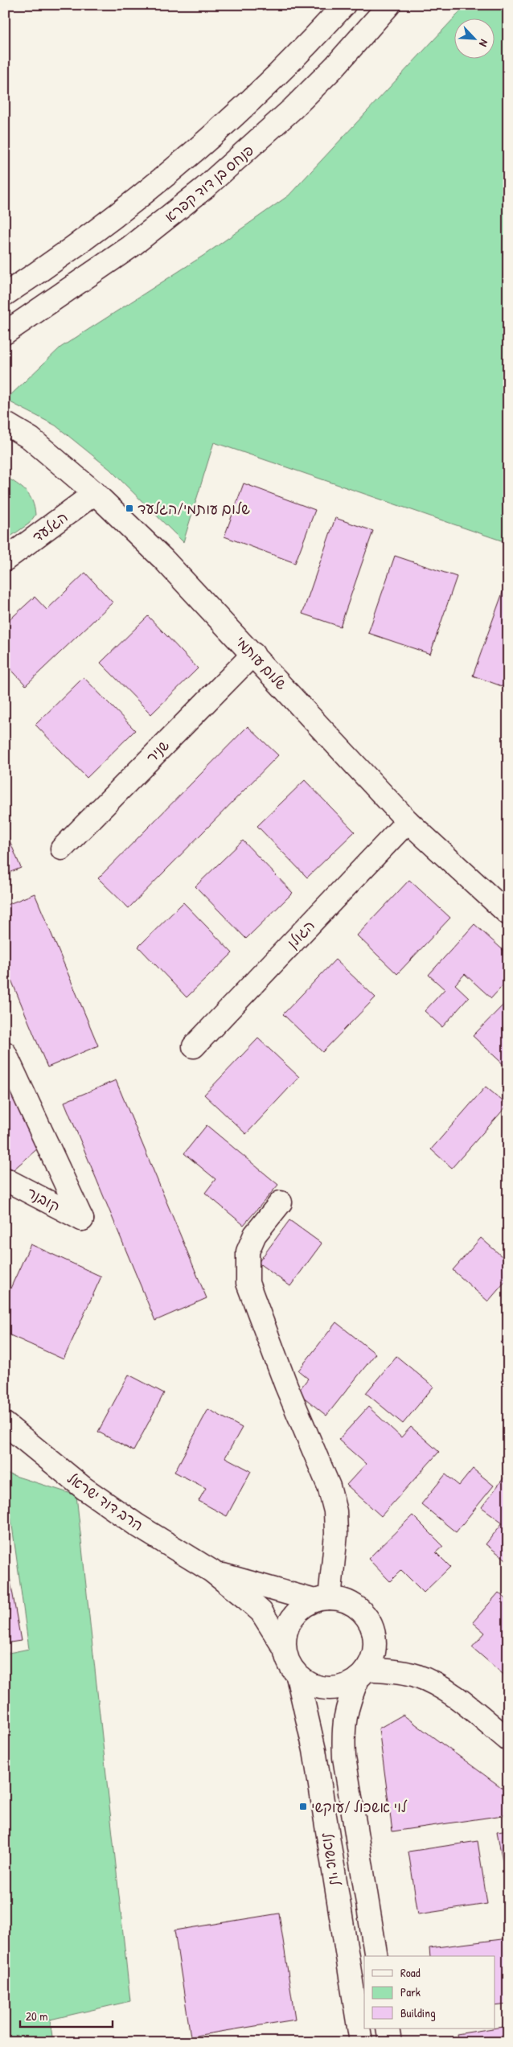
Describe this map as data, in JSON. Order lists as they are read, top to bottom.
{
  "streets": {
    "street": [
      "פנחס בן דוד קפרא",
      "הגלעד",
      "שלום עותמי",
      "שניר",
      "הגולן",
      "קובנר",
      "הרב דוד ישראל",
      "לוי אשכול"
    ]
  },
  "crossings": [
    ["הגלעד", "שלום עותמי"],
    ["שלום עותמי", "שניר"],
    ["שלום עותמי", "הגולן"],
    ["הרב דוד ישראל", "לוי אשכול"]
  ],
  "places": {
    "transit": ["שלום עותמי/הגלעד", "לוי אשכול /עוקשי"]
  },
  "legend": ["Road", "Park", "Building"],
  "scale_bar": "20 m",
  "north": "bottom right"
}
